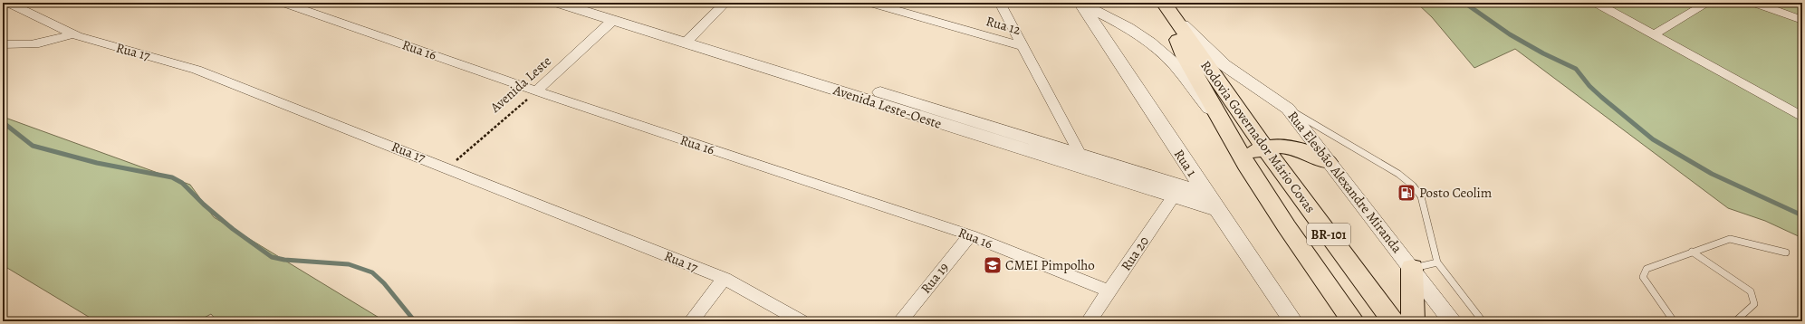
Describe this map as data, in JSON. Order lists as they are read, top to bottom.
{
  "streets": {
    "main road": ["Rodovia Governador Mário Covas", "BR-101"],
    "street": [
      "Rua 12",
      "Rua 16",
      "Rua 17",
      "Avenida Leste",
      "Avenida Leste-Oeste",
      "Rua 1",
      "Rua Elesbão Alexandre Miranda",
      "Rua 20",
      "Rua 19"
    ]
  },
  "crossings": [
    ["Rua 16", "Avenida Leste"],
    ["Rua 16", "Rua 20"],
    ["Rua 16", "Rua 19"],
    ["Rua 17", "Avenida Leste"],
    ["Avenida Leste", "Avenida Leste-Oeste"],
    ["Avenida Leste-Oeste", "Rua 1"],
    ["Avenida Leste-Oeste", "Rua 20"],
    ["Rodovia Governador Mário Covas", "Rua Elesbão Alexandre Miranda"]
  ],
  "places": {
    "fuel station": ["Posto Ceolim"],
    "school or university": ["CMEI Pimpolho"]
  }
}
